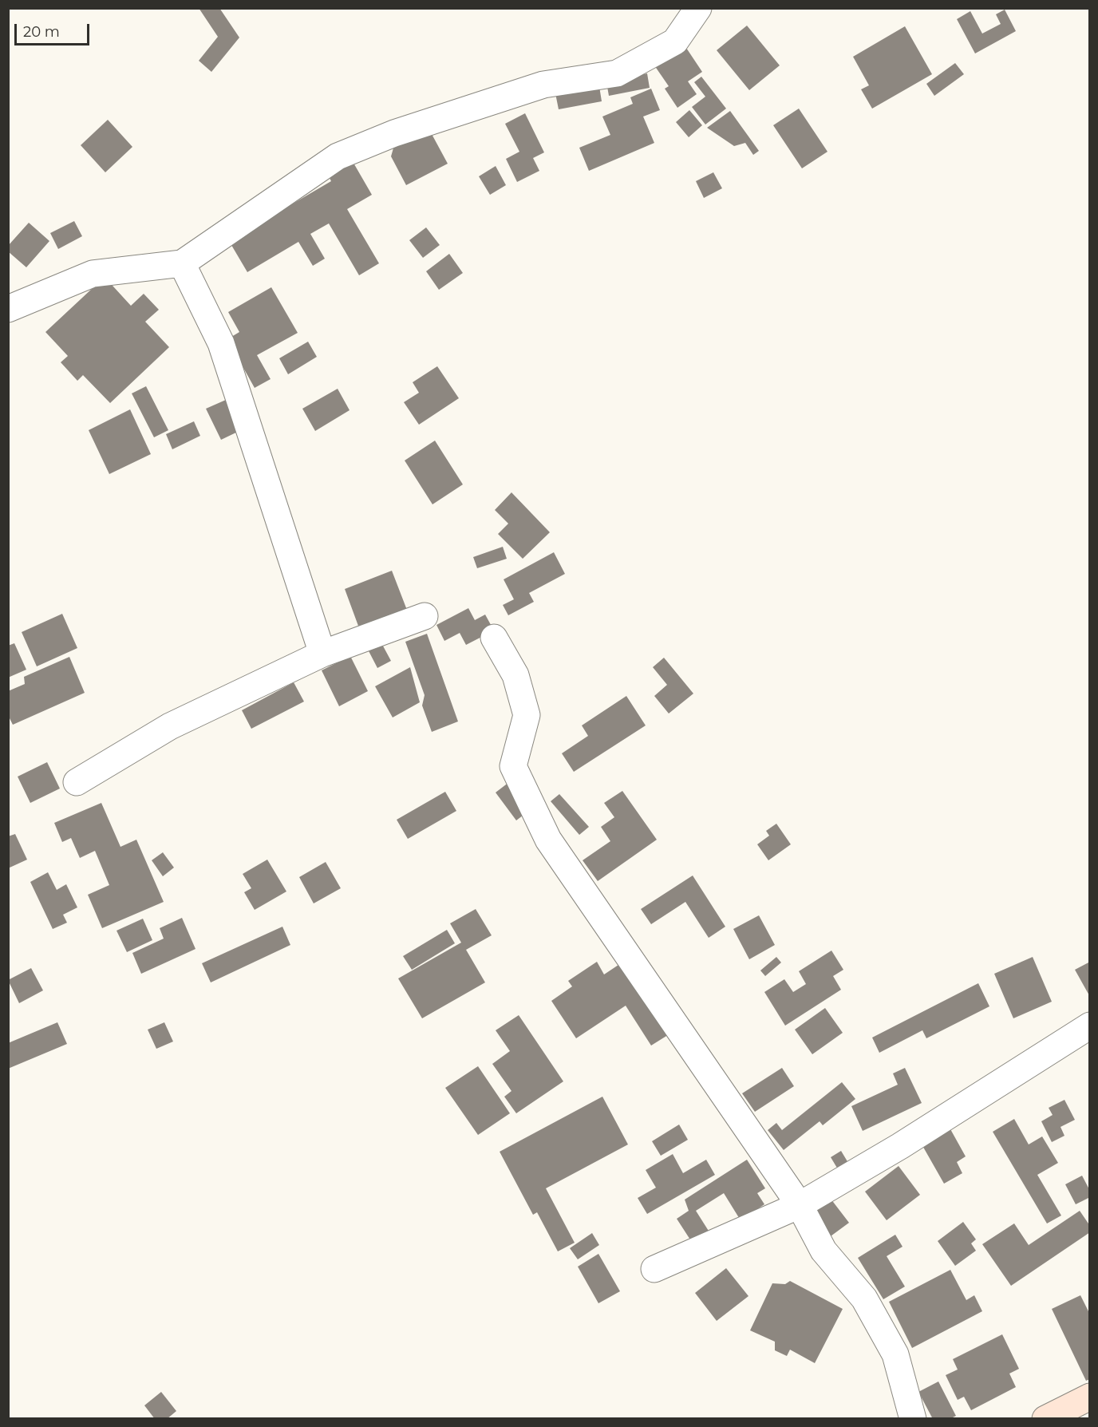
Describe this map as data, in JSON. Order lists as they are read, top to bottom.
{
  "scale_bar": "20 m"
}
